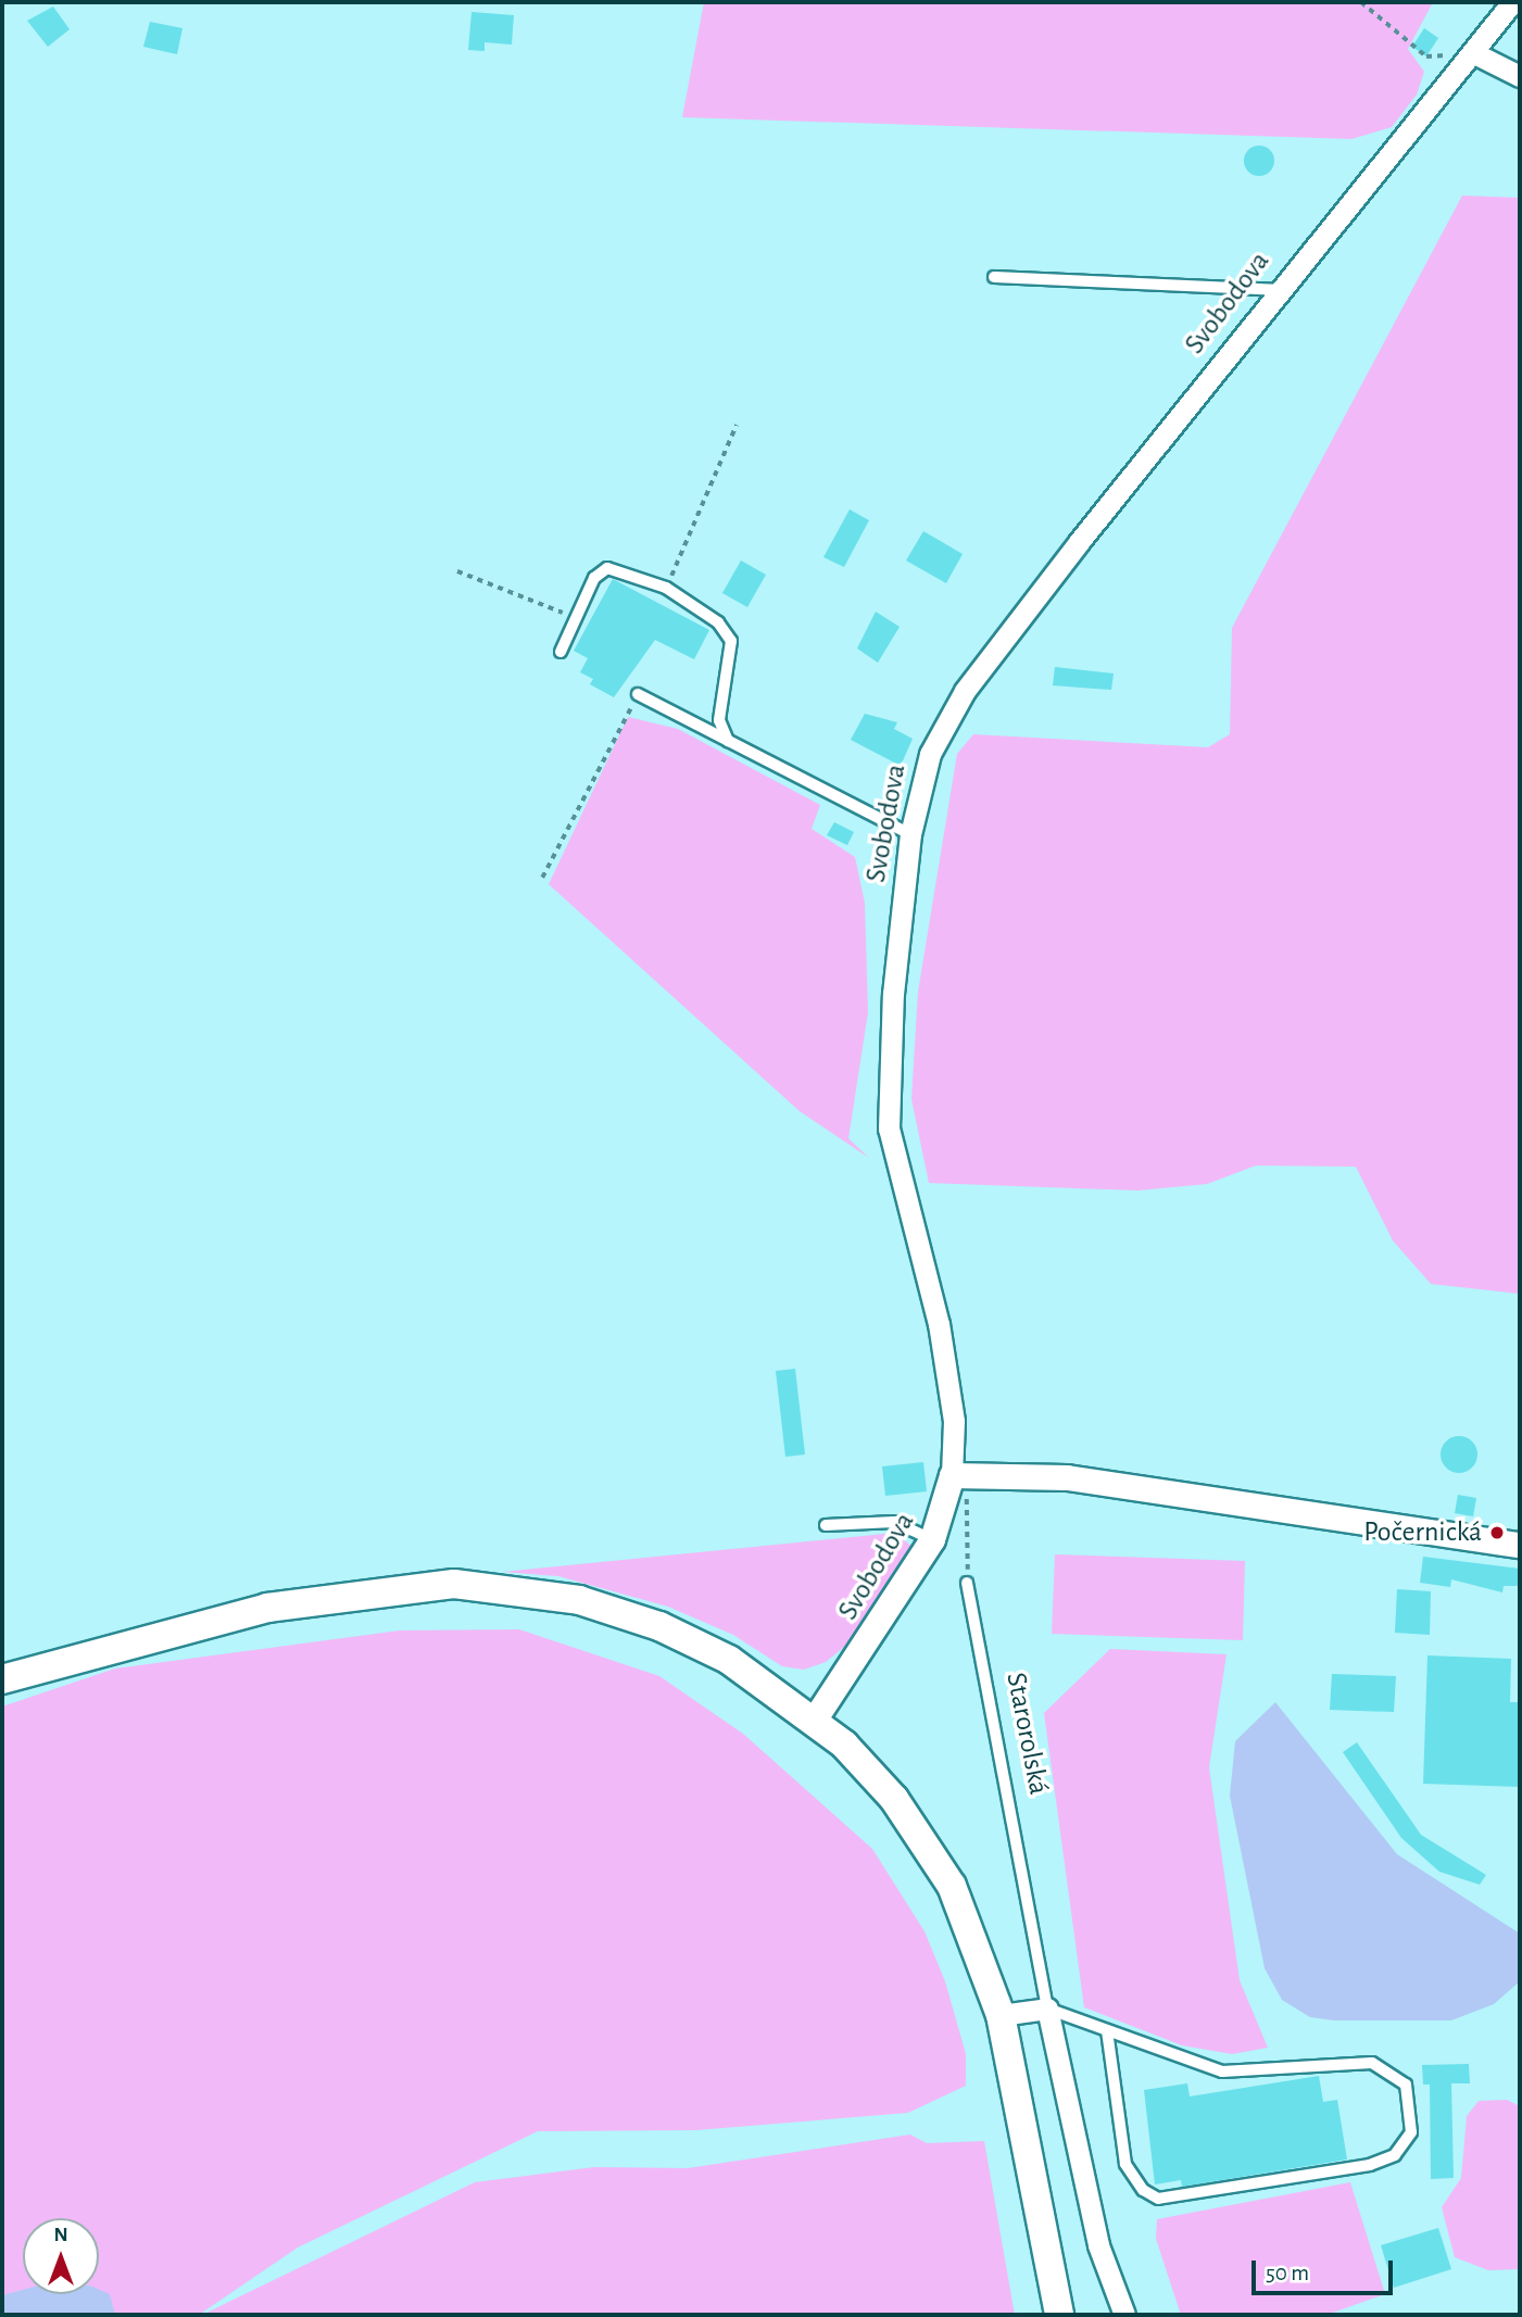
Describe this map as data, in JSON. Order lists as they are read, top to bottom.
{
  "streets": {
    "street": ["Svobodova", "Starorolská"]
  },
  "places": ["Počernická"],
  "scale_bar": "50 m",
  "north": "top"
}
